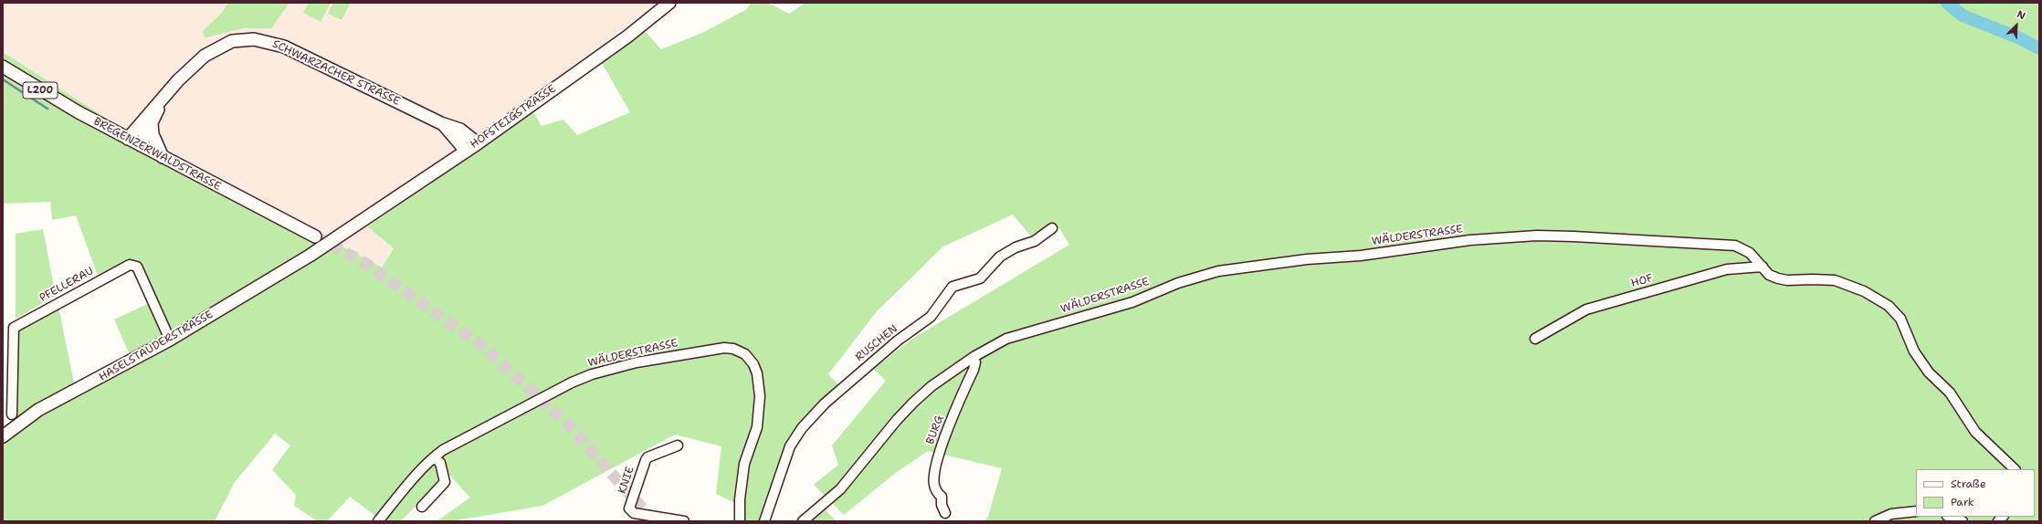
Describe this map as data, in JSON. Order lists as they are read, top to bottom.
{
  "streets": {
    "main road": [
      "SCHWARZACHER STRASSE",
      "L200",
      "HOFSTEIGSTRASSE",
      "BREGENZERWALDSTRASSE",
      "HASELSTAUDERSTRASSE"
    ],
    "street": [
      "WÄLDERSTRASSE",
      "HOF",
      "PFELLERAU",
      "RUSCHEN",
      "BURG",
      "KNIE"
    ]
  },
  "crossings": [
    ["SCHWARZACHER STRASSE", "HOFSTEIGSTRASSE"],
    ["SCHWARZACHER STRASSE", "BREGENZERWALDSTRASSE"],
    ["HOFSTEIGSTRASSE", "HASELSTAUDERSTRASSE"],
    ["WÄLDERSTRASSE", "HOF"],
    ["WÄLDERSTRASSE", "BURG"],
    ["PFELLERAU", "HASELSTAUDERSTRASSE"]
  ],
  "legend": ["Straße", "Park"],
  "north": "top right"
}
